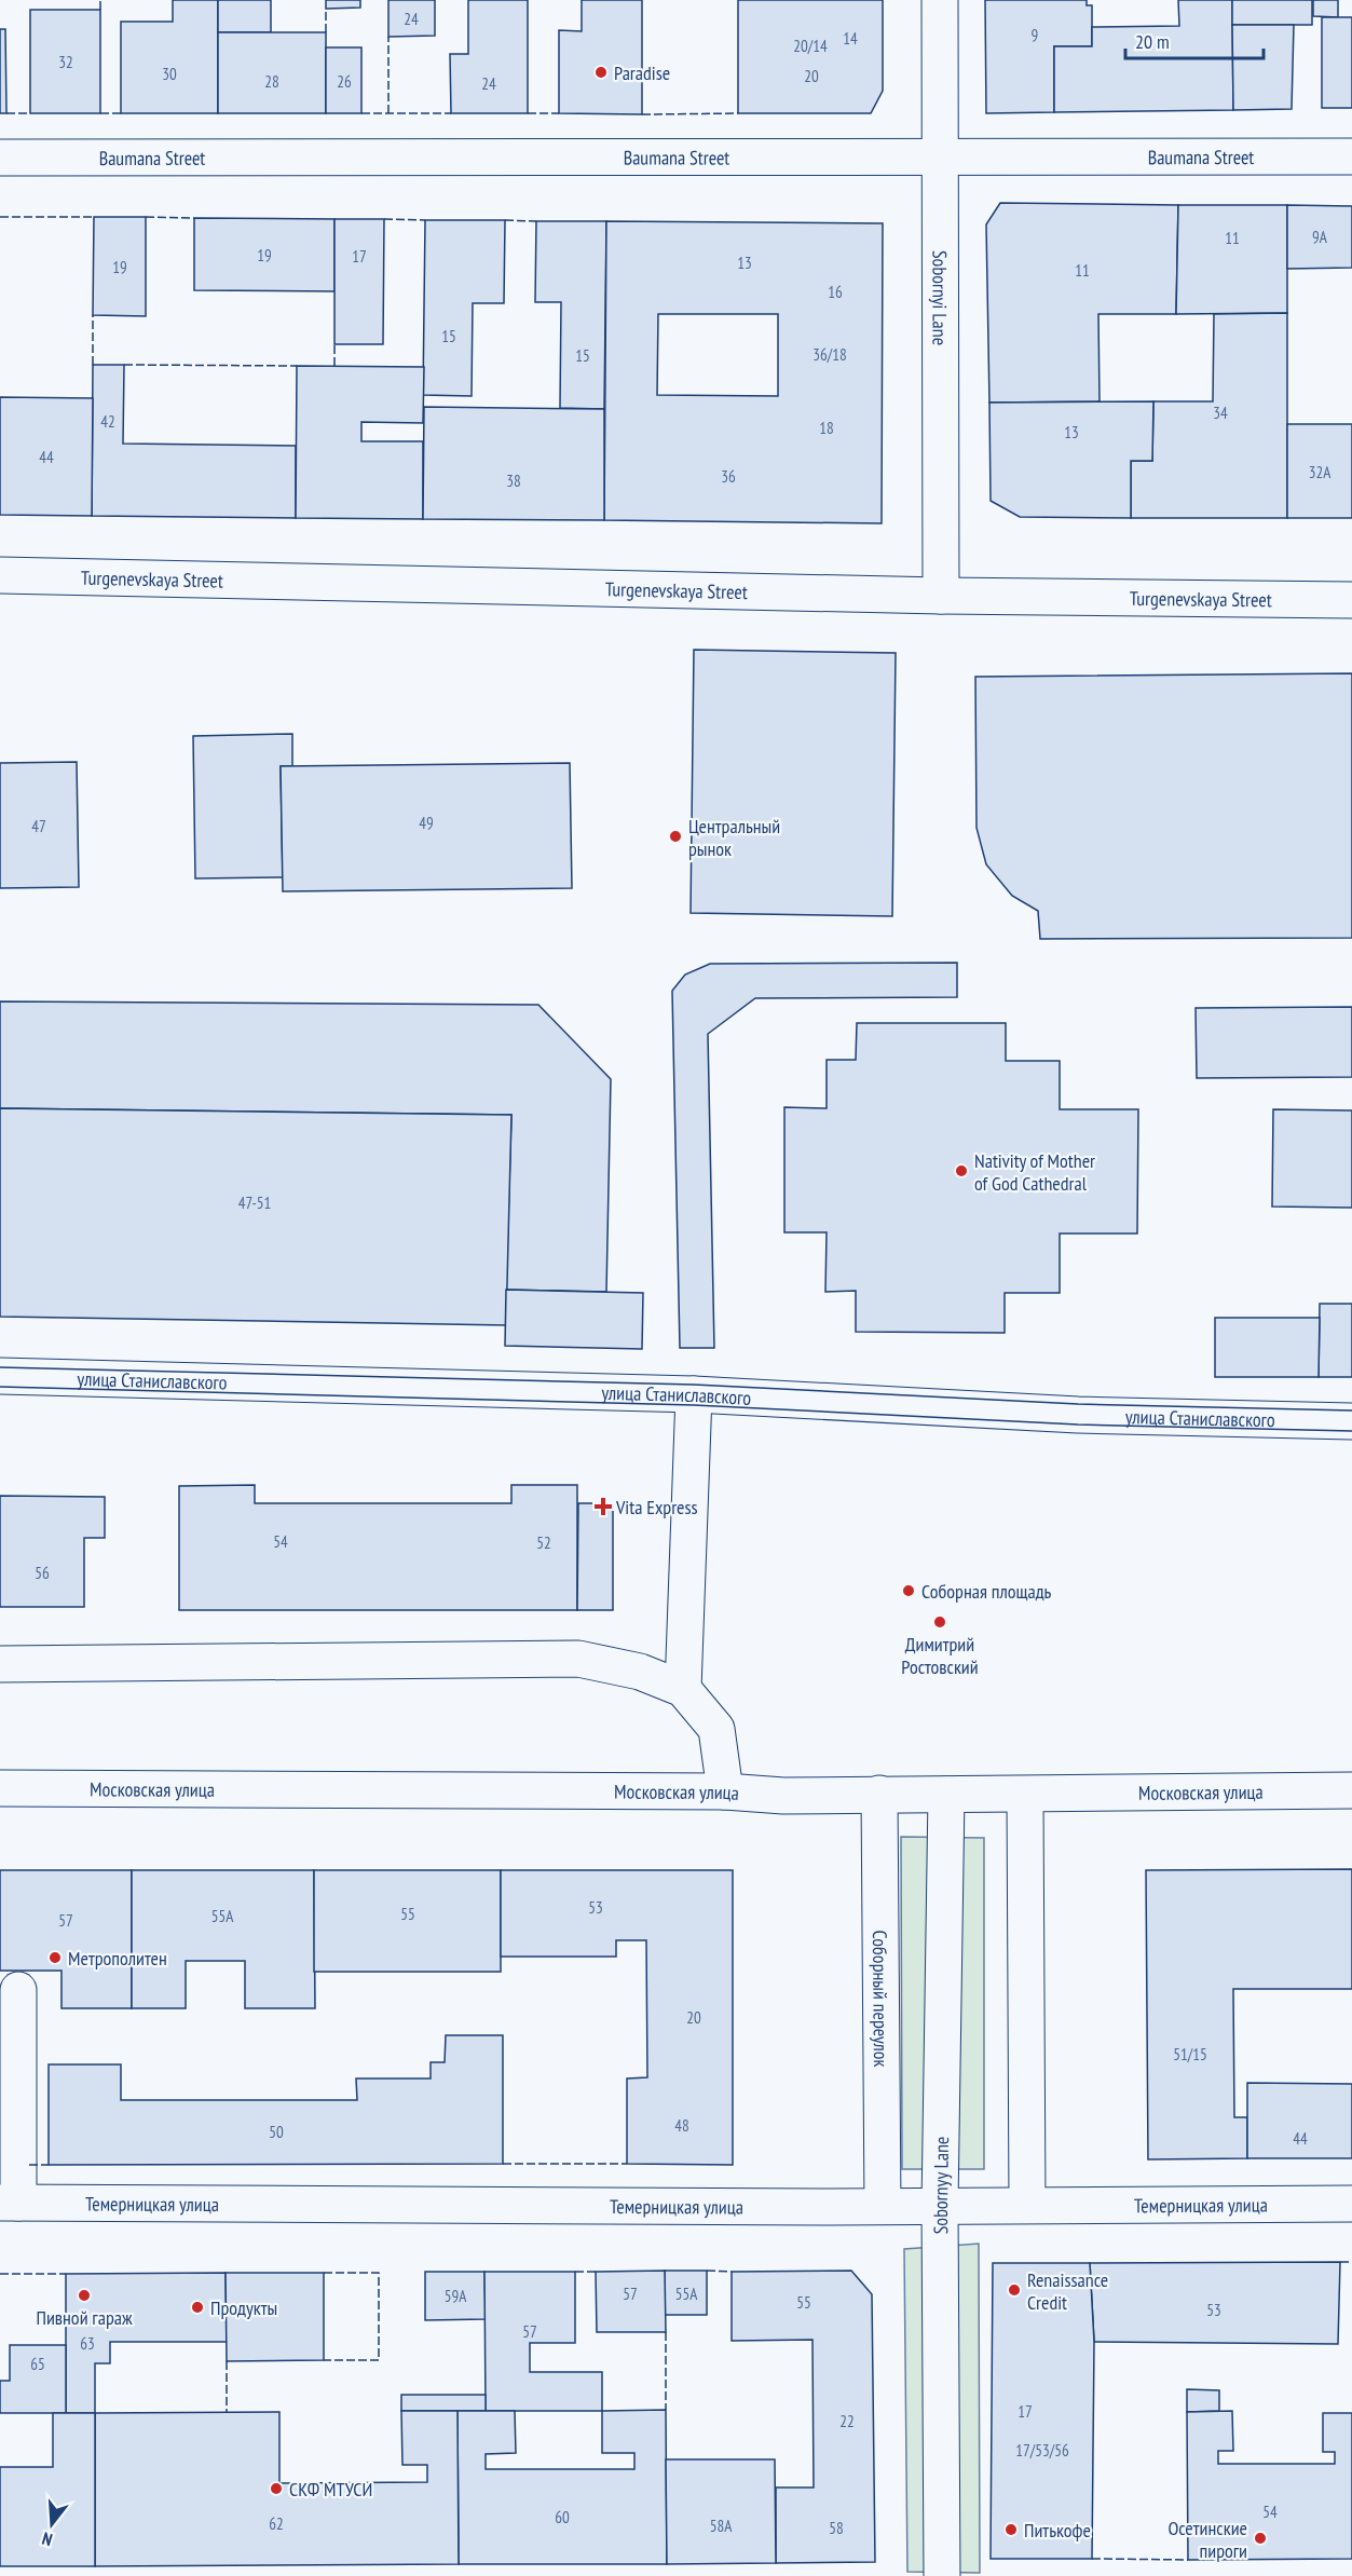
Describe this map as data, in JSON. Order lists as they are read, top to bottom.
{
  "streets": {
    "street": [
      "Baumana Street",
      "Sobornyi Lane",
      "Turgenevskaya Street",
      "улица Станиславского",
      "Московская улица",
      "Соборный переулок",
      "Sobornyy Lane",
      "Темерницкая улица"
    ]
  },
  "crossings": [
    ["Baumana Street", "Sobornyi Lane"],
    ["Sobornyi Lane", "Turgenevskaya Street"],
    ["Московская улица", "Соборный переулок"],
    ["Московская улица", "Sobornyy Lane"],
    ["Соборный переулок", "Темерницкая улица"],
    ["Sobornyy Lane", "Темерницкая улица"]
  ],
  "places": {
    "other": [
      "Paradise",
      "Центральный рынок",
      "Nativity of Mother of God Cathedral",
      "Соборная площадь",
      "Димитрий Ростовский",
      "Метрополитен",
      "Renaissance Credit",
      "Пивной гараж",
      "Продукты",
      "СКФ МТУСИ",
      "Питькофе",
      "Осетинские пироги"
    ],
    "health": ["Vita Express"]
  },
  "house_numbers": [
    "24",
    "9",
    "14",
    "20/14",
    "32",
    "30",
    "20",
    "28",
    "26",
    "24",
    "9А",
    "11",
    "19",
    "17",
    "13",
    "19",
    "11",
    "16",
    "15",
    "36/18",
    "15",
    "34",
    "42",
    "18",
    "13",
    "44",
    "32А",
    "36",
    "38",
    "49",
    "47",
    "47-51",
    "54",
    "52",
    "56",
    "53",
    "55",
    "55А",
    "57",
    "20",
    "51/15",
    "48",
    "50",
    "44",
    "57",
    "55А",
    "59А",
    "55",
    "53",
    "57",
    "63",
    "65",
    "17",
    "22",
    "17/53/56",
    "54",
    "60",
    "62",
    "58А",
    "58"
  ],
  "scale_bar": "20 m",
  "north": "bottom"
}
